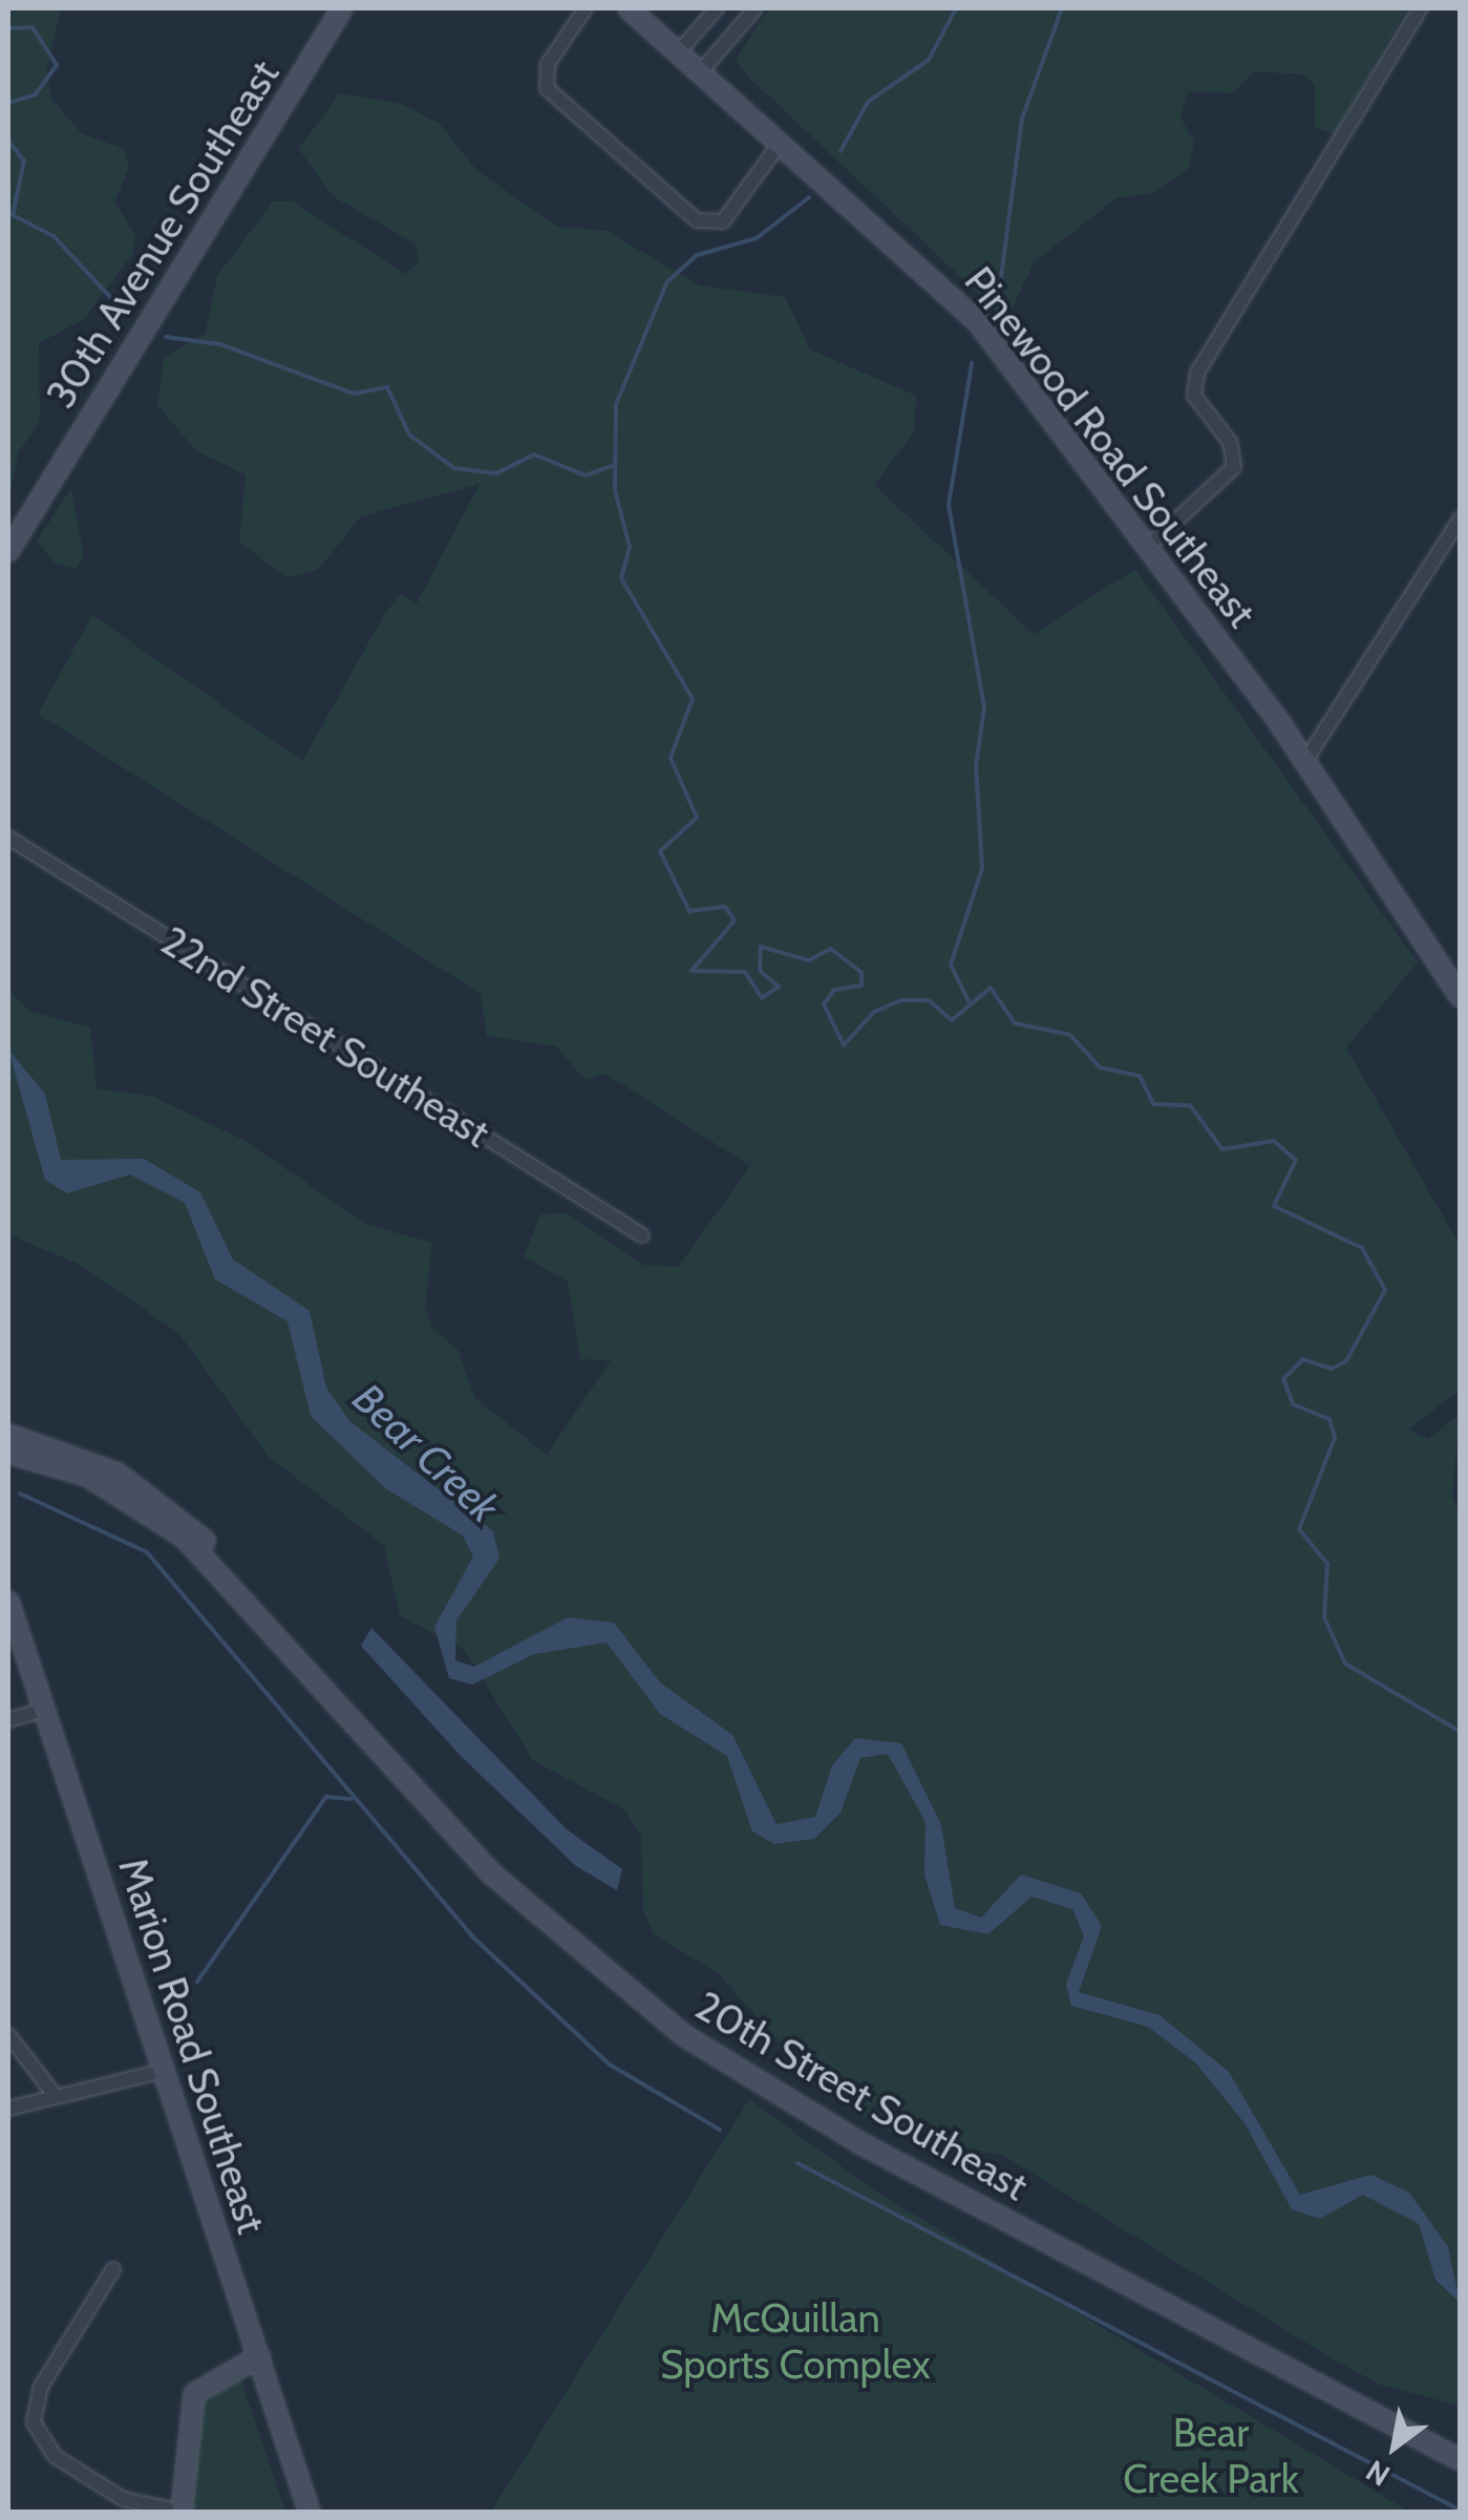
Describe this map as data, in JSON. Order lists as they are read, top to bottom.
{
  "streets": {
    "street": [
      "30th Avenue Southeast",
      "Pinewood Road Southeast",
      "22nd Street Southeast",
      "Marion Road Southeast",
      "20th Street Southeast"
    ]
  },
  "water": ["Bear Creek"],
  "parks": ["McQuillan Sports Complex", "Bear Creek Park"],
  "north": "bottom left"
}
